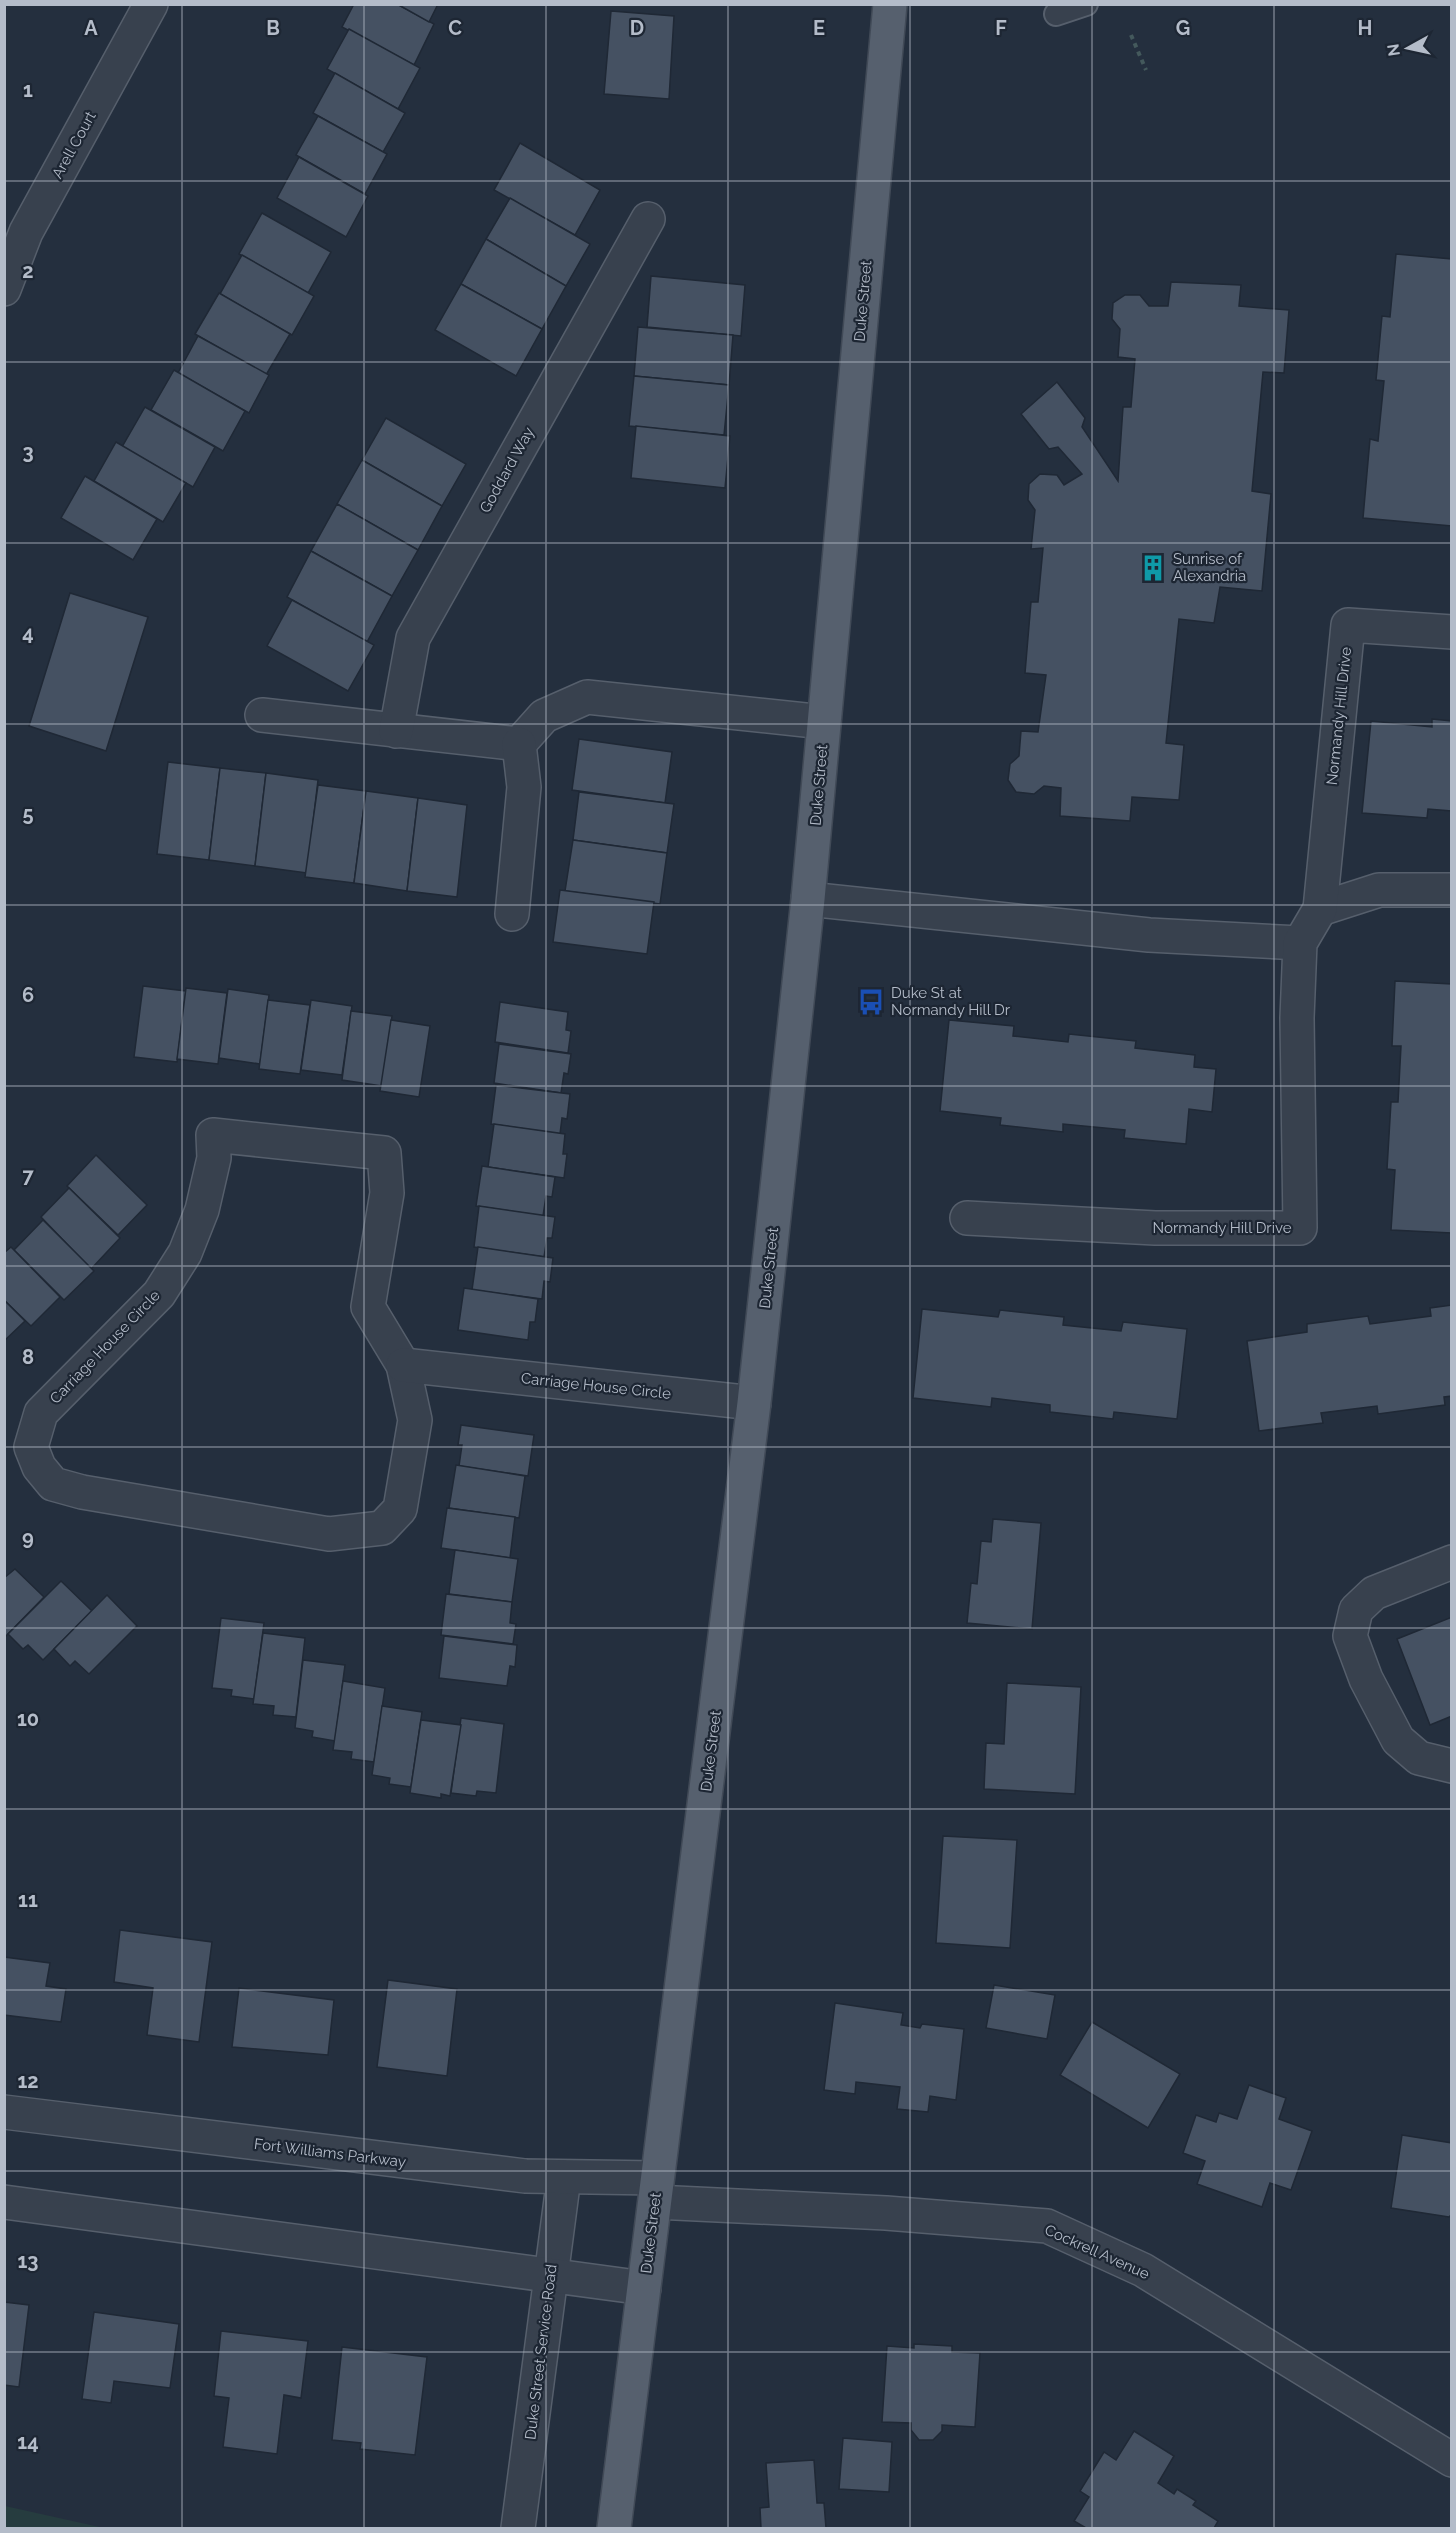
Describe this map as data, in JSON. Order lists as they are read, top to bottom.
{
  "streets": {
    "main road": ["Duke Street"],
    "street": [
      "Arell Court",
      "Goddard Way",
      "Normandy Hill Drive",
      "Carriage House Circle",
      "Fort Williams Parkway",
      "Cockrell Avenue",
      "Duke Street Service Road"
    ]
  },
  "crossings": [
    ["Duke Street", "Carriage House Circle"],
    ["Duke Street", "Fort Williams Parkway"],
    ["Duke Street", "Cockrell Avenue"],
    ["Fort Williams Parkway", "Cockrell Avenue"],
    ["Fort Williams Parkway", "Duke Street Service Road"]
  ],
  "places": {
    "building": ["Sunrise of Alexandria"],
    "bus stop": ["Duke St at Normandy Hill Dr"]
  },
  "north": "left",
  "grid": {
    "columns": [
      "A",
      "B",
      "C",
      "D",
      "E",
      "F",
      "G",
      "H"
    ],
    "rows": [
      "1",
      "2",
      "3",
      "4",
      "5",
      "6",
      "7",
      "8",
      "9",
      "10",
      "11",
      "12",
      "13",
      "14"
    ]
  }
}
